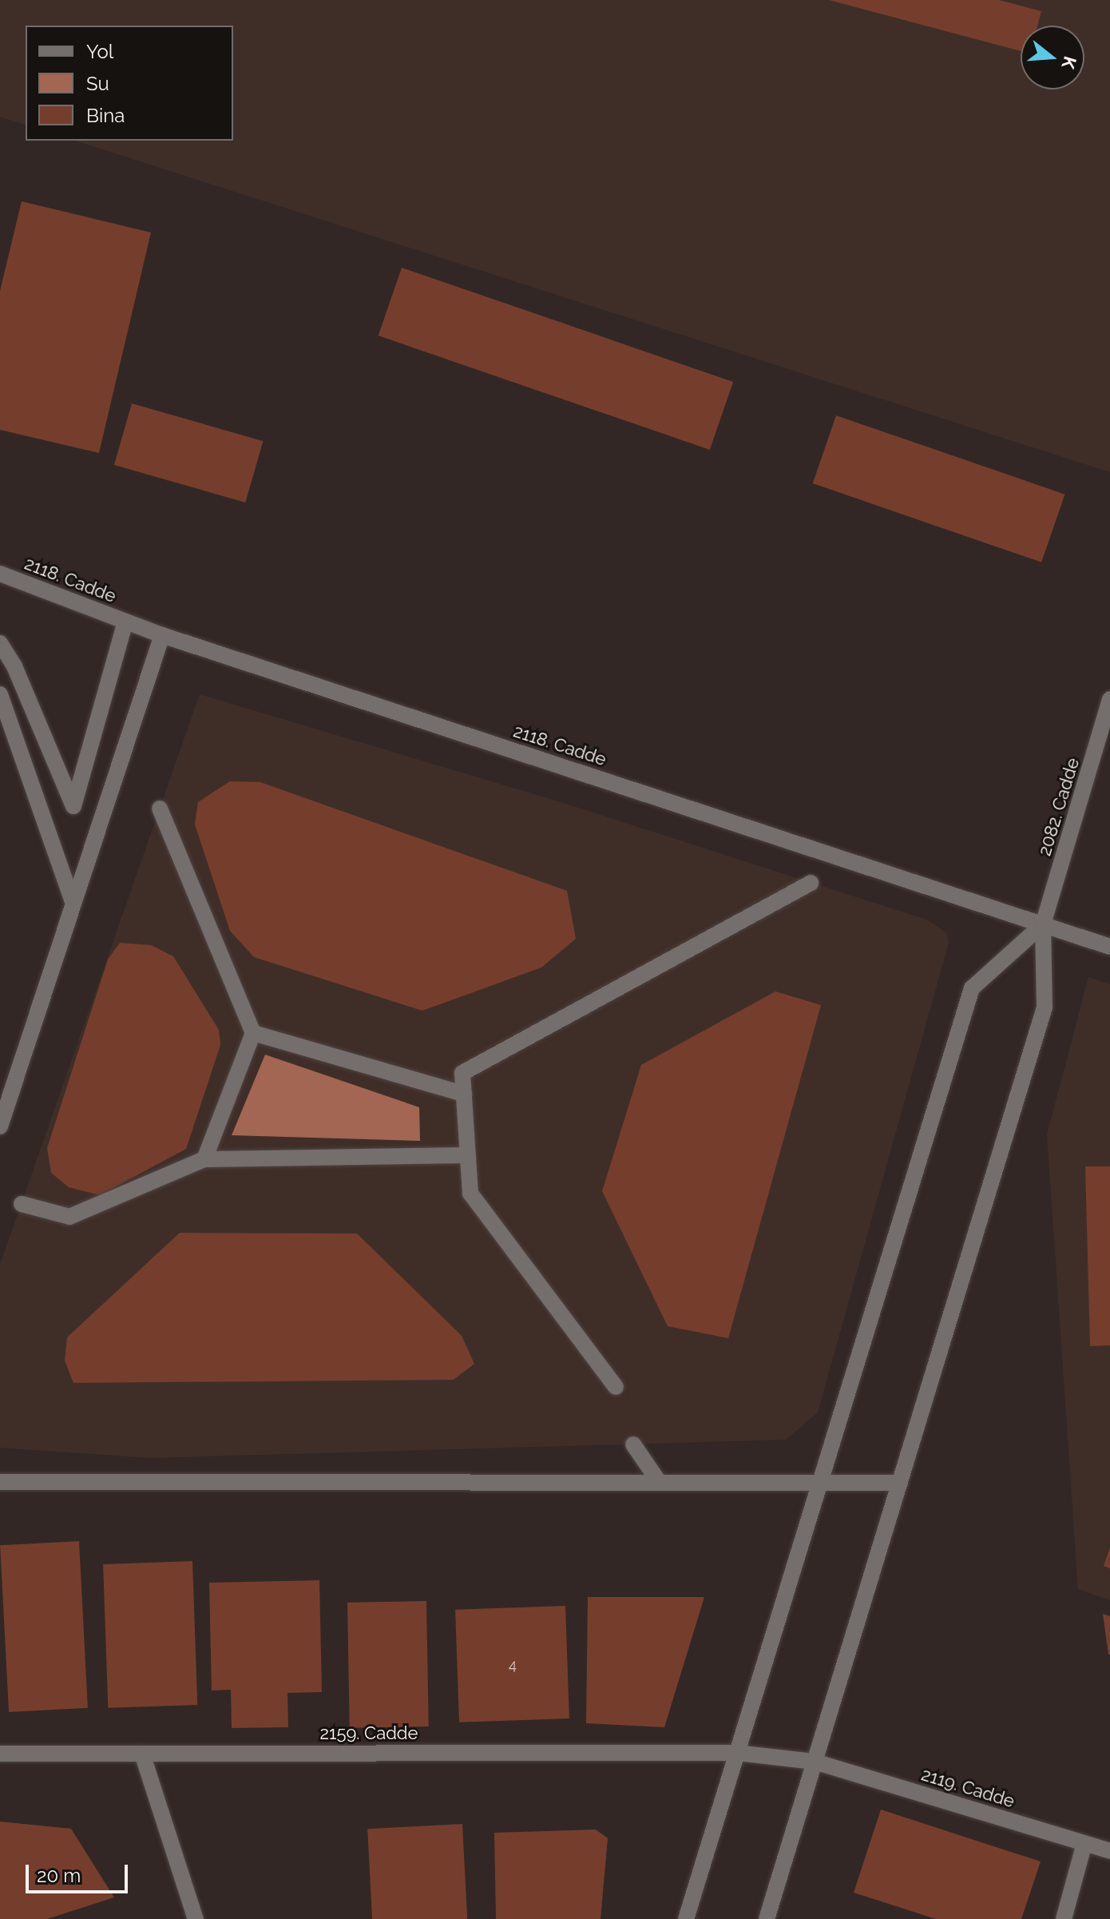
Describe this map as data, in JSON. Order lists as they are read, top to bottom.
{
  "streets": {
    "street": [
      "2118. Cadde",
      "2082. Cadde",
      "2159. Cadde",
      "2119. Cadde"
    ]
  },
  "crossings": [
    ["2118. Cadde", "2082. Cadde"],
    ["2159. Cadde", "2119. Cadde"]
  ],
  "house_numbers": ["4"],
  "legend": ["Yol", "Su", "Bina"],
  "scale_bar": "20 m",
  "north": "right"
}
